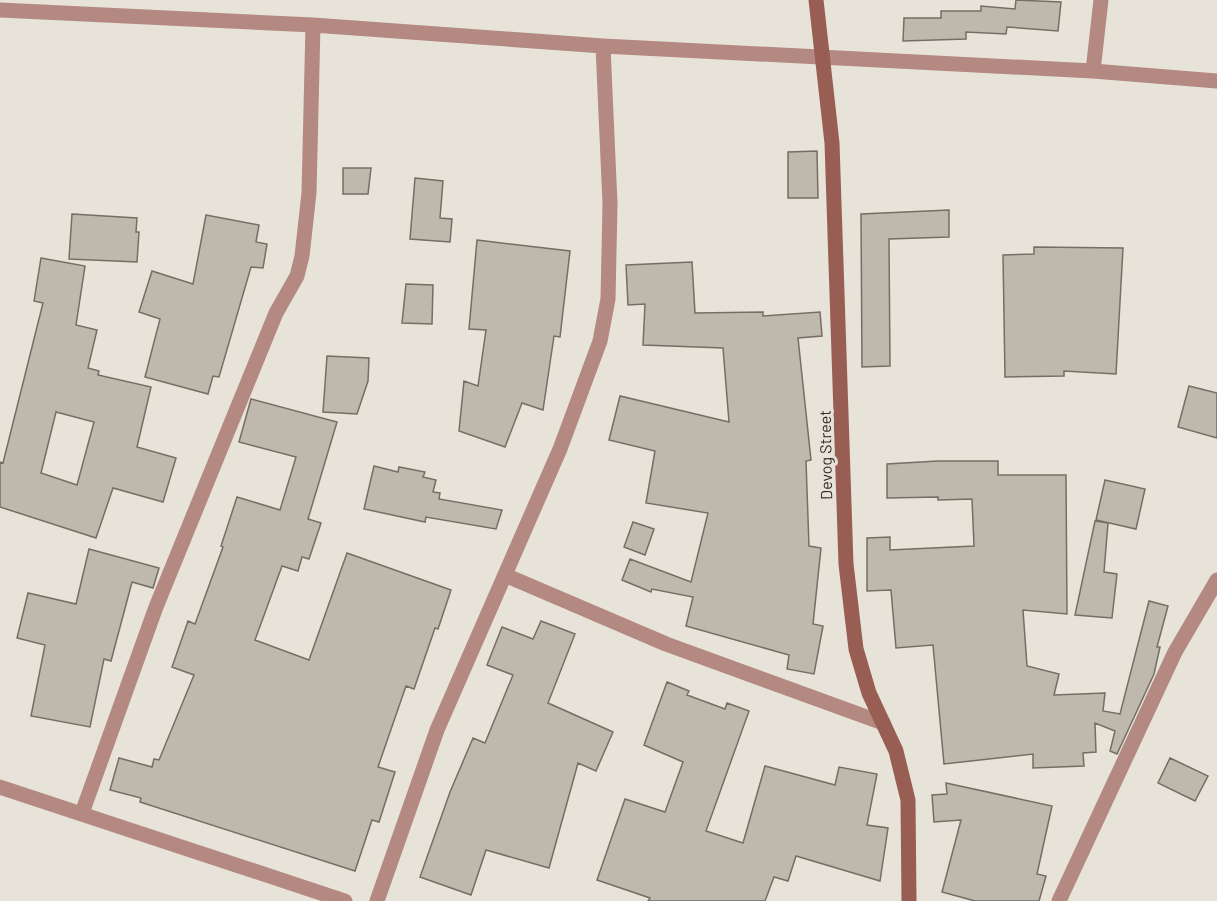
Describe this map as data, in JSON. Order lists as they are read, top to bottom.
{
  "streets": {
    "street": ["Devog Street"]
  }
}
